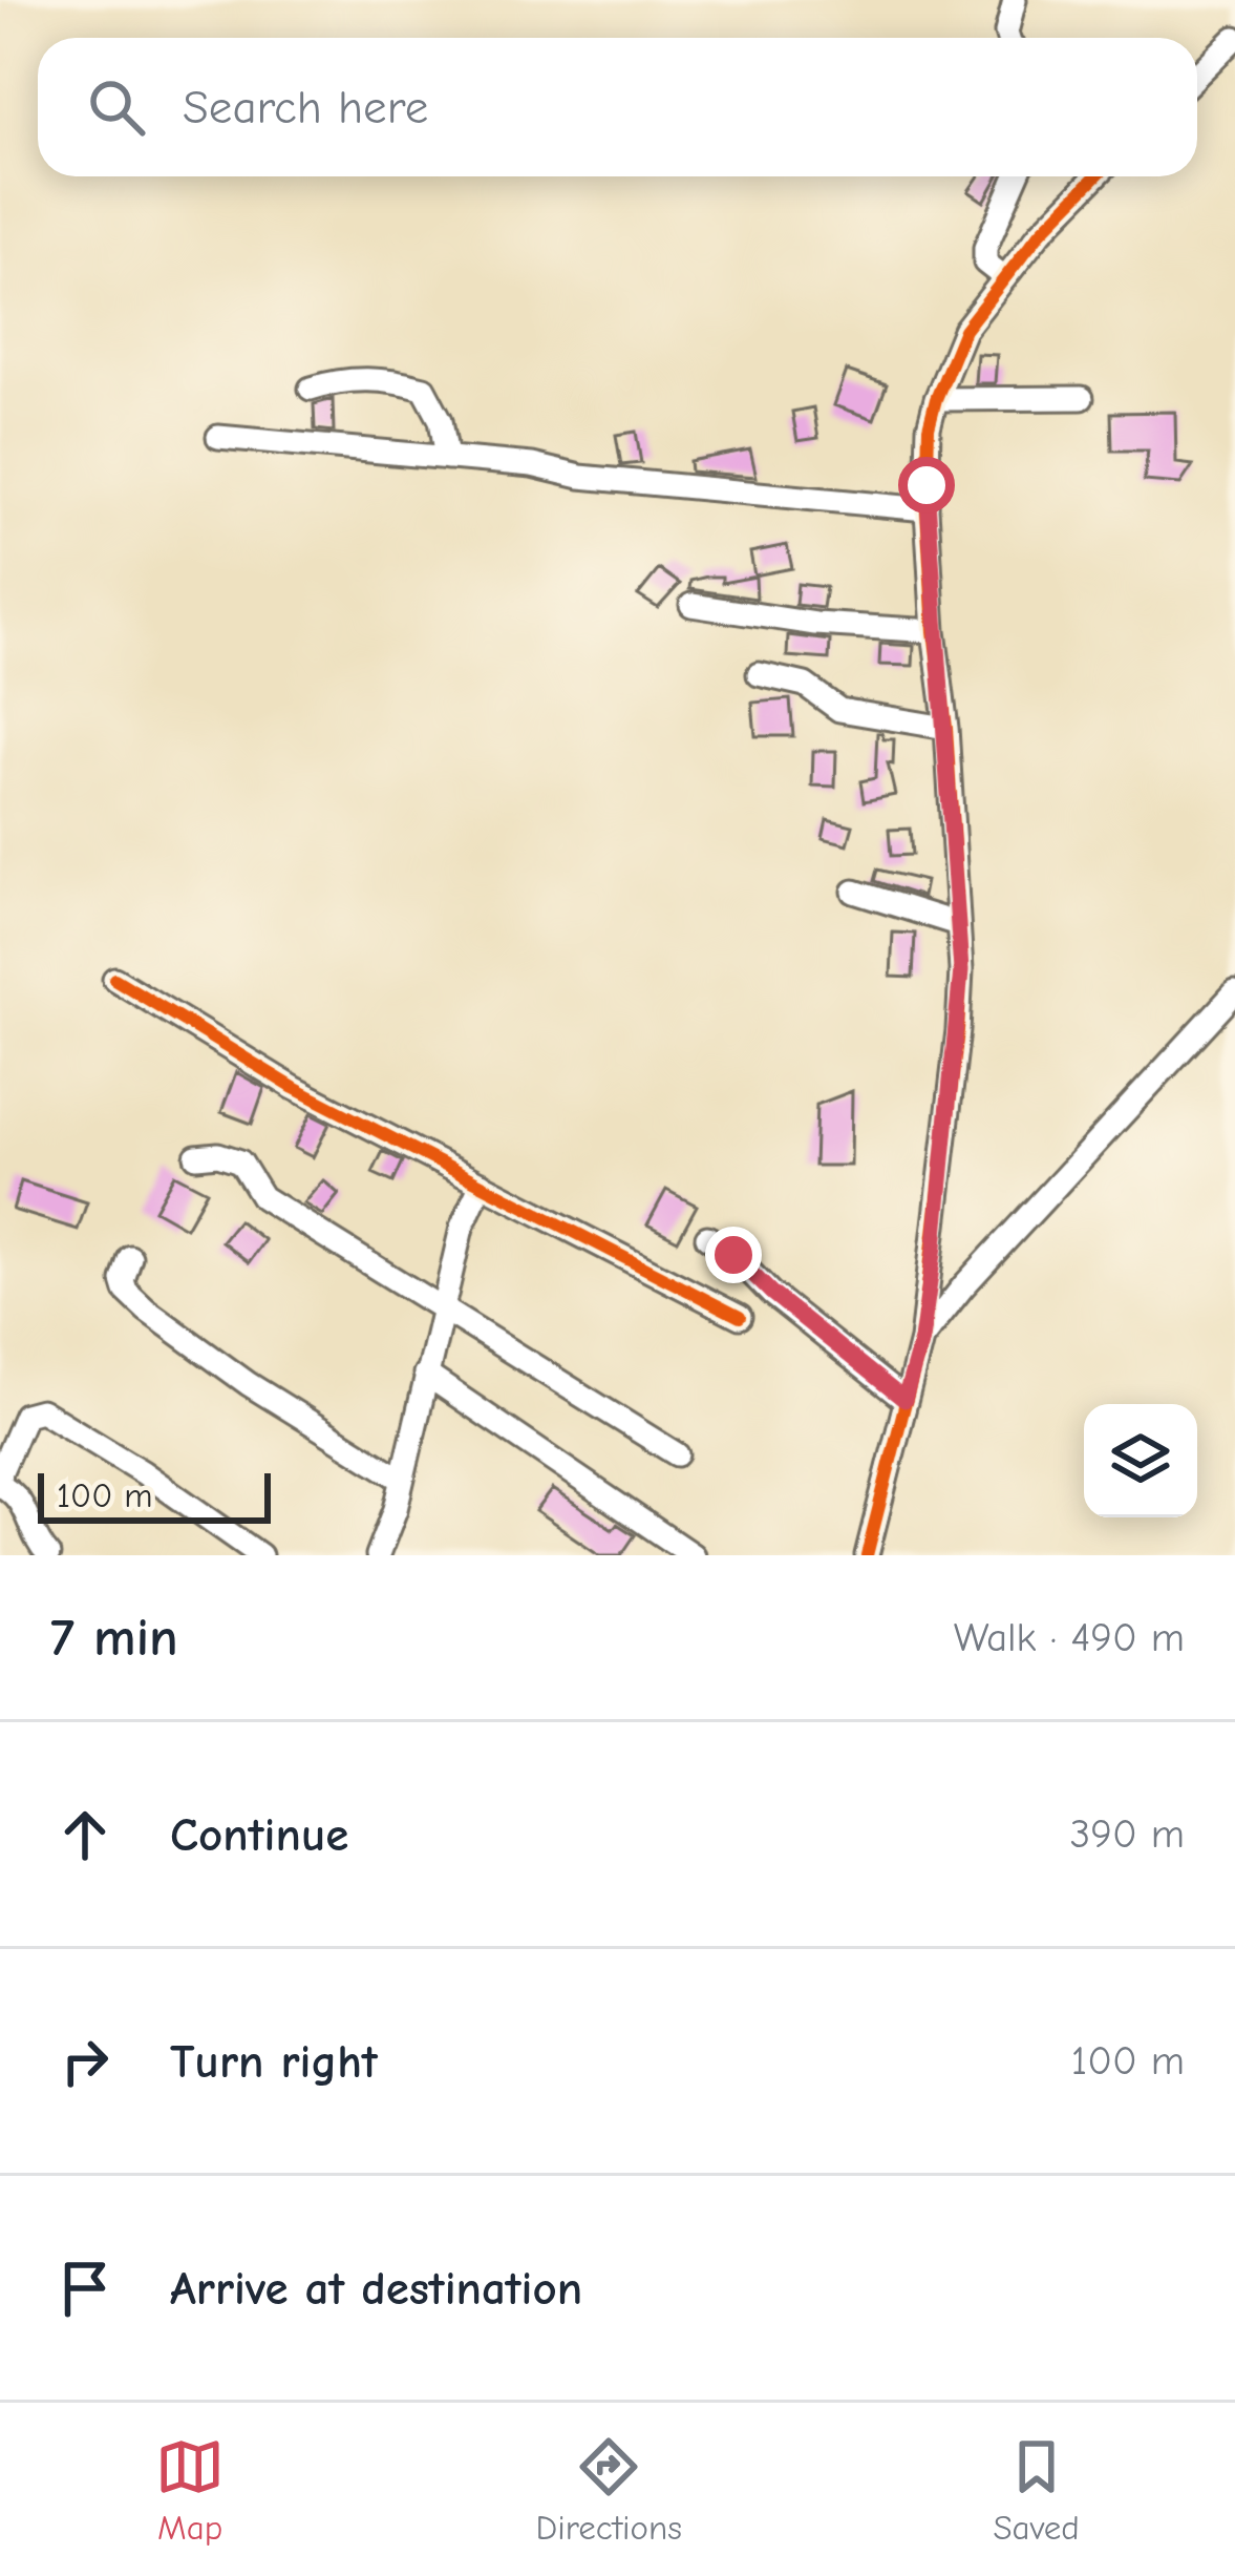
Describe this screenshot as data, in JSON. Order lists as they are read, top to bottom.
{
  "scale_bar": "100 m",
  "page": {
    "search": "Search here",
    "scale": "100 m",
    "heading": ["7 min", "Walk · 490 m"],
    "list": [
      ["Continue", "390 m"],
      ["Turn right", "100 m"],
      "Arrive at destination"
    ],
    "nav": ["Map", "Directions", "Saved"]
  }
}
